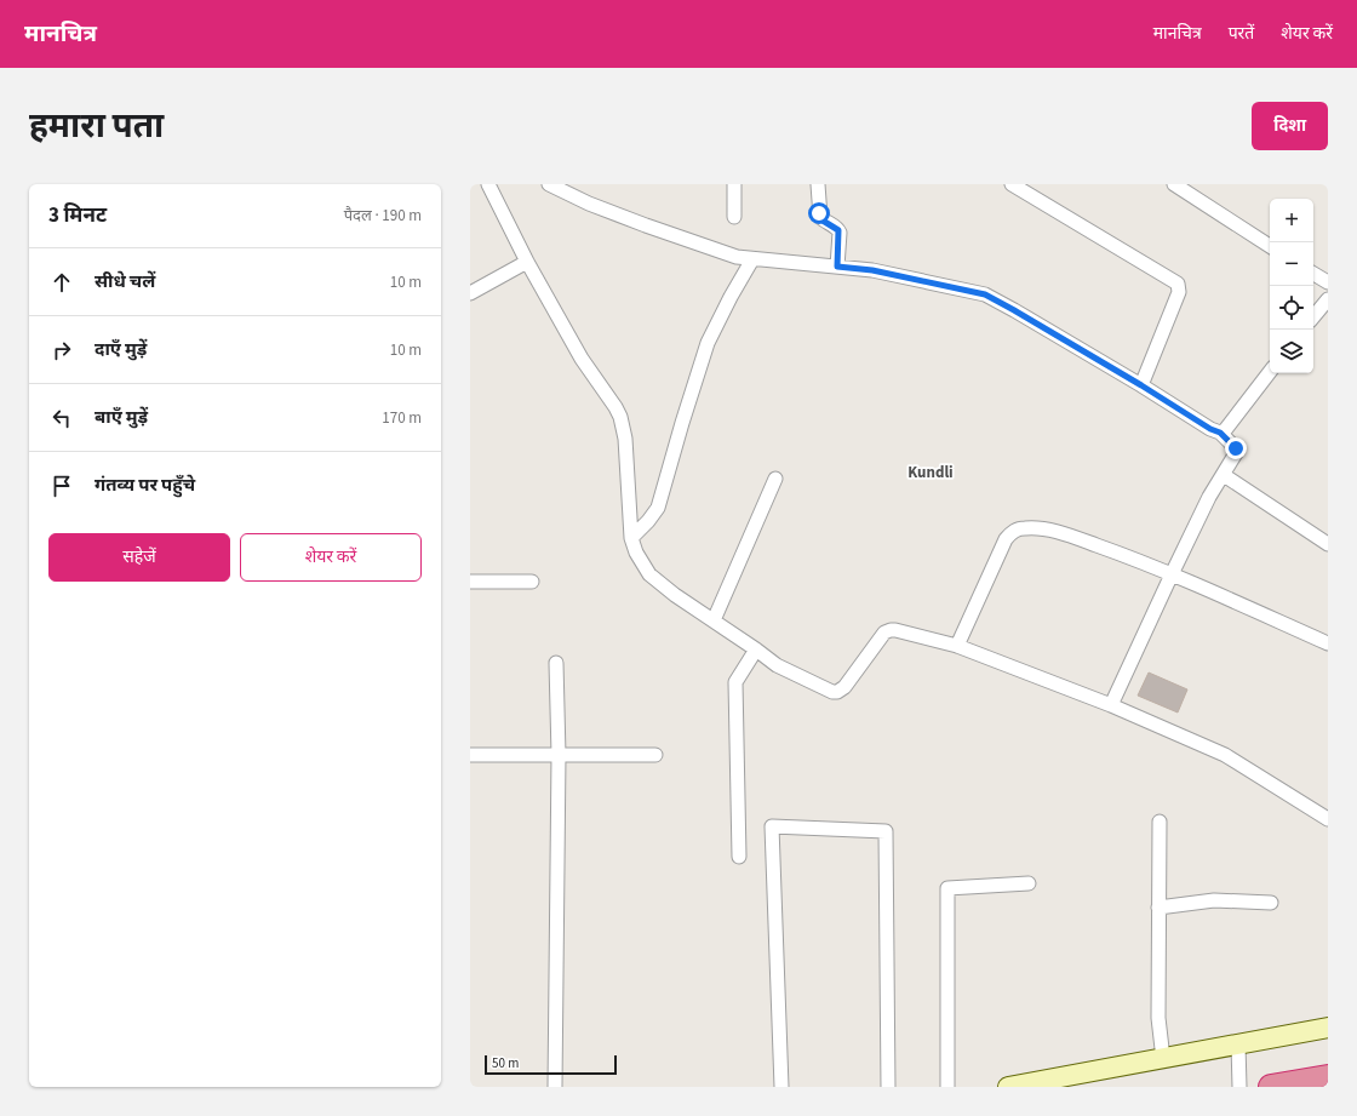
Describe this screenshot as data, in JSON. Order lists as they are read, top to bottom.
{
  "districts": ["Kundli"],
  "scale_bar": "50 m",
  "page": {
    "header": "मानचित्र",
    "nav": ["मानचित्र", "परतें", "शेयर करें"],
    "title": "हमारा पता",
    "buttons": [
      "दिशा",
      ["सहेजें", "शेयर करें"]
    ],
    "heading": ["3 मिनट", "पैदल · 190 m"],
    "map_buttons": ["+", "−"],
    "list": [
      ["सीधे चलें", "10 m"],
      ["दाएँ मुड़ें", "10 m"],
      ["बाएँ मुड़ें", "170 m"],
      "गंतव्य पर पहुँचे"
    ],
    "scale": "50 m"
  }
}
